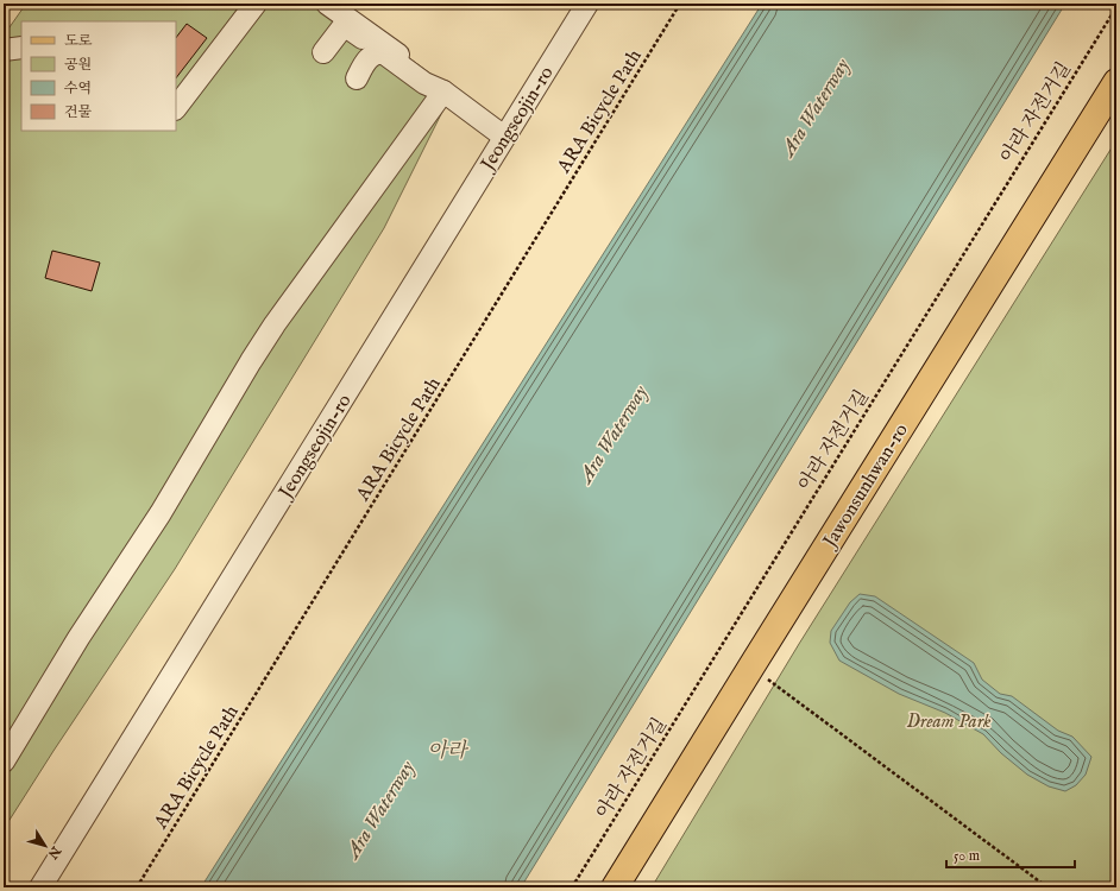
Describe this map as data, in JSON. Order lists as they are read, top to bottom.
{
  "streets": {
    "main road": ["Jawonsunhwan-ro"],
    "street": ["Jeongseojin-ro"],
    "path": ["ARA Bicycle Path", "아라 자전거길"]
  },
  "water": ["Ara Waterway", "아라"],
  "parks": ["Dream Park"],
  "legend": [
    "도로",
    "공원",
    "수역",
    "건물"
  ],
  "scale_bar": "50 m",
  "north": "bottom right"
}
